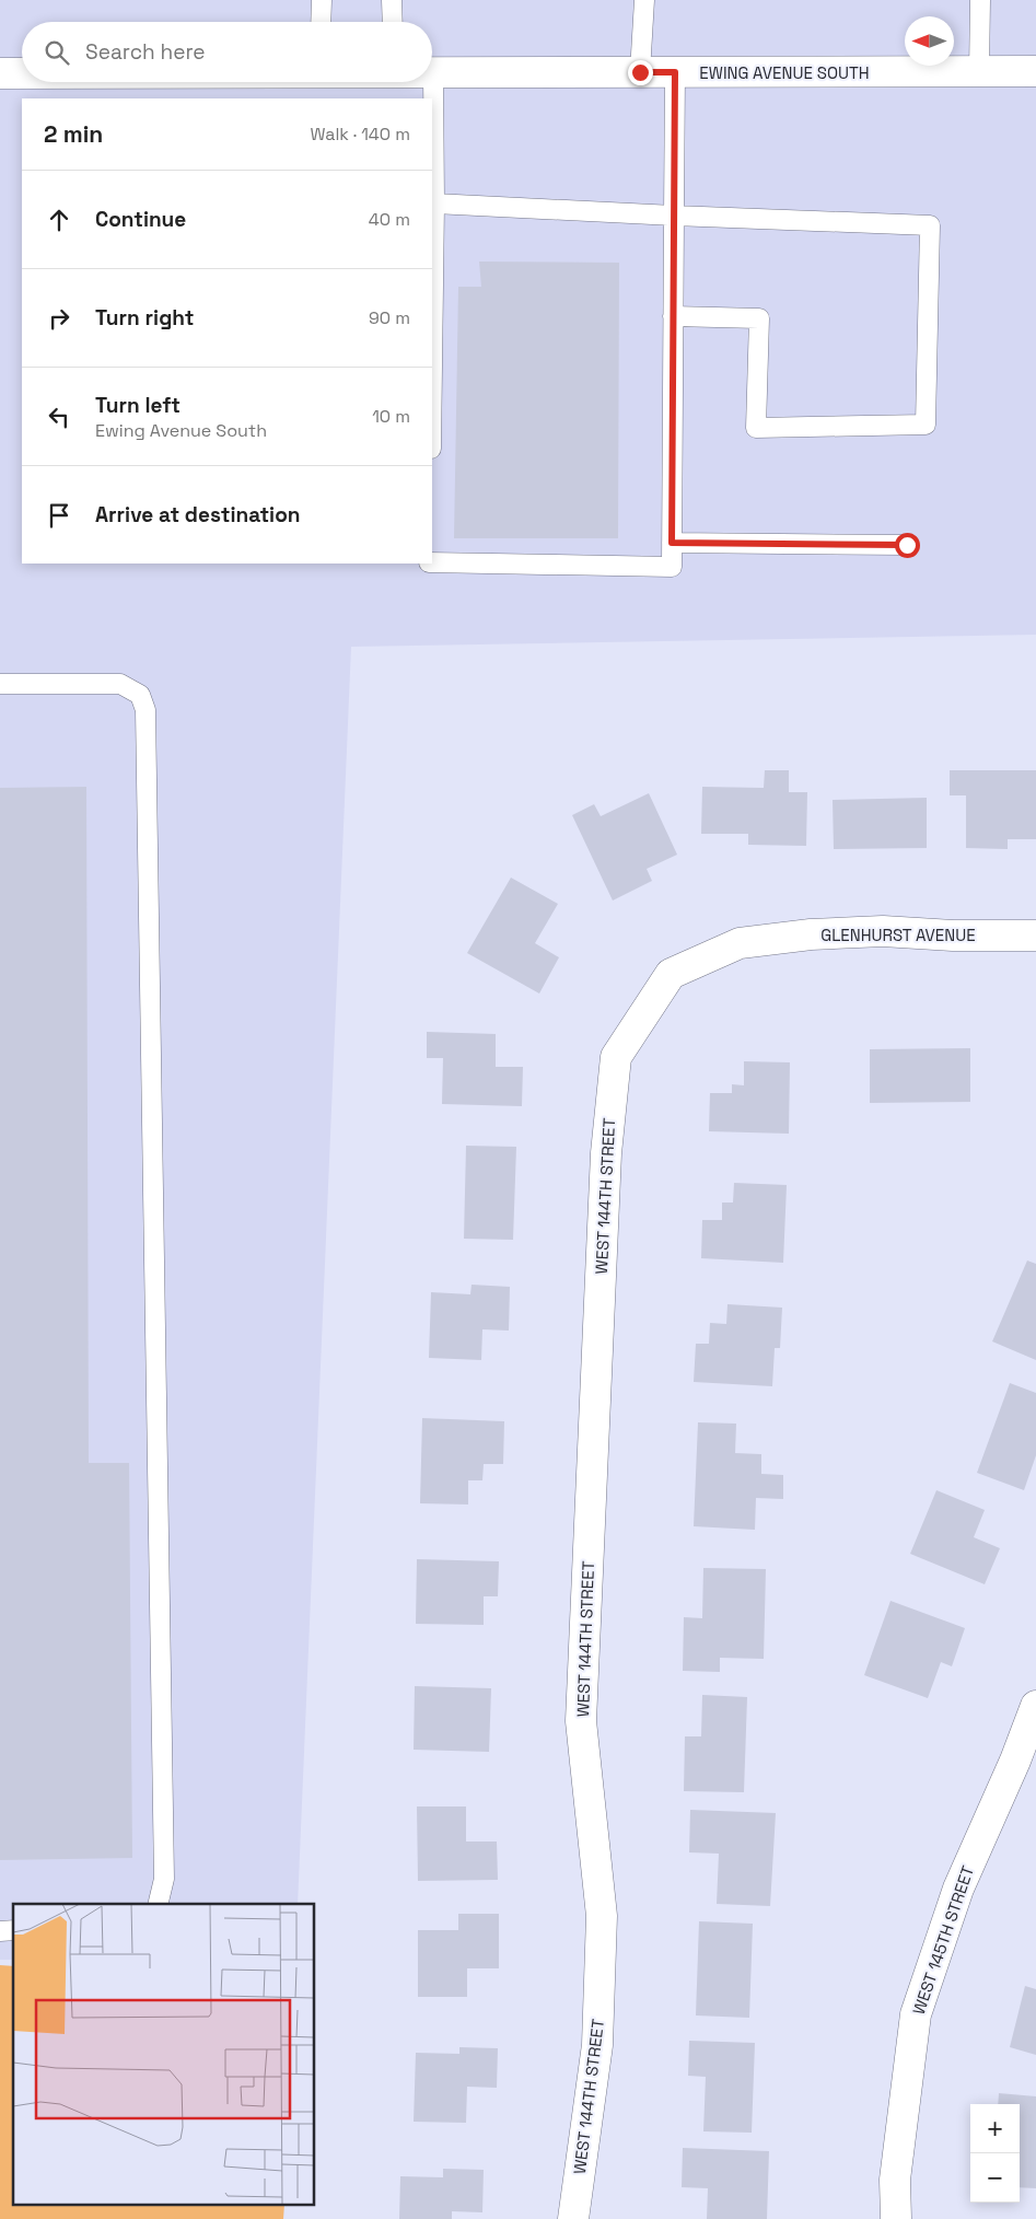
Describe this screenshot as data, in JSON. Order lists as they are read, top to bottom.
{
  "streets": {
    "street": [
      "EWING AVENUE SOUTH",
      "GLENHURST AVENUE",
      "WEST 144TH STREET",
      "WEST 145TH STREET"
    ]
  },
  "crossings": [
    ["GLENHURST AVENUE", "WEST 144TH STREET"]
  ],
  "north": "left",
  "page": {
    "search": "Search here",
    "heading": ["2 min", "Walk · 140 m"],
    "list": [
      ["Continue", "40 m"],
      ["Turn right", "90 m"],
      ["Turn left", "Ewing Avenue South", "10 m"],
      "Arrive at destination"
    ],
    "map_buttons": ["+", "−"]
  }
}
